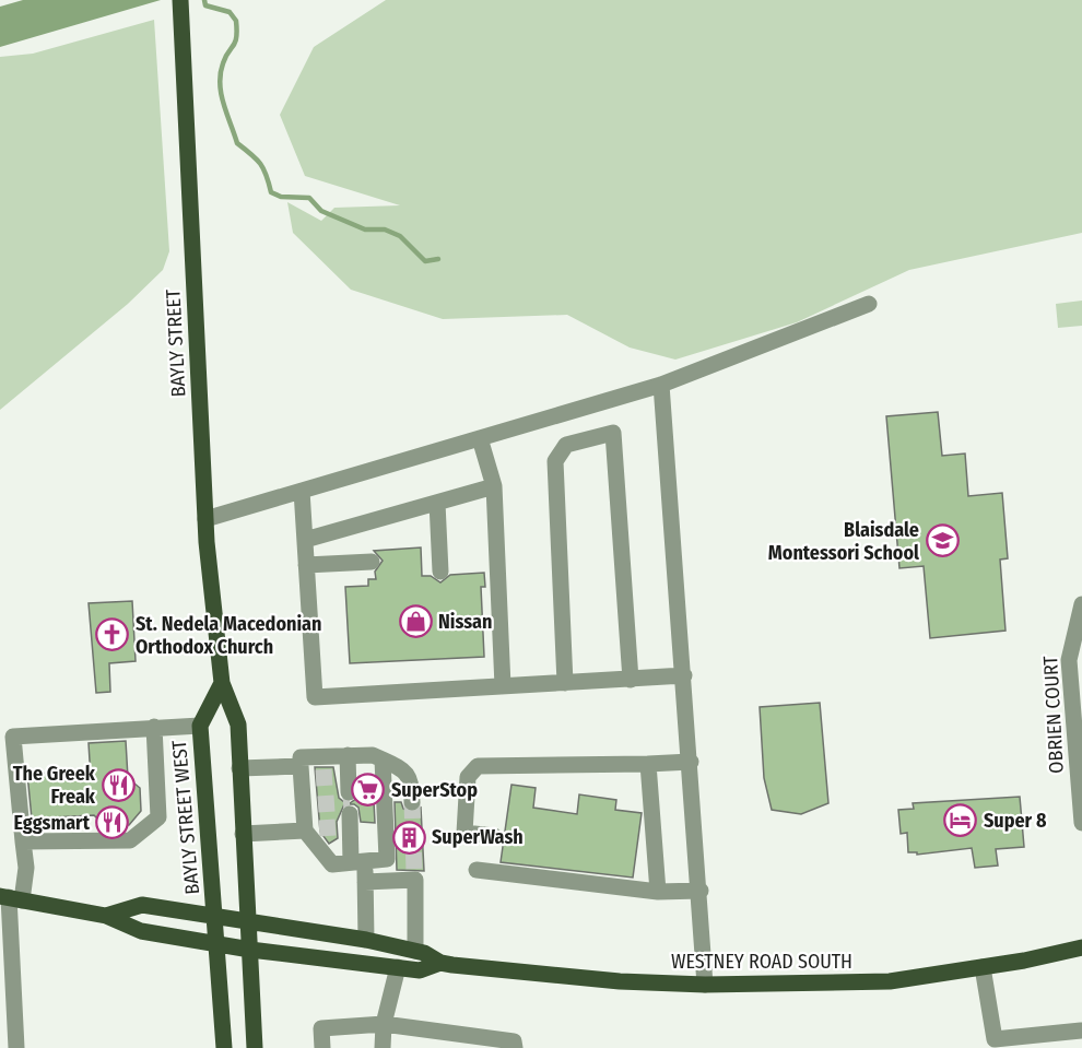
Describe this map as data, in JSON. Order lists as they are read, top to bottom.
{
  "streets": {
    "main road": ["BAYLY STREET", "BAYLY STREET WEST", "WESTNEY ROAD SOUTH"],
    "street": ["OBRIEN COURT"]
  },
  "crossings": [
    ["BAYLY STREET", "BAYLY STREET WEST"],
    ["BAYLY STREET WEST", "WESTNEY ROAD SOUTH"]
  ],
  "places": {
    "school or university": ["Blaisdale Montessori School"],
    "shop": ["Nissan"],
    "church": ["St. Nedela Macedonian Orthodox Church"],
    "restaurant": ["The Greek Freak", "Eggsmart"],
    "supermarket": ["SuperStop"],
    "hotel": ["Super 8"],
    "building": ["SuperWash"]
  }
}
